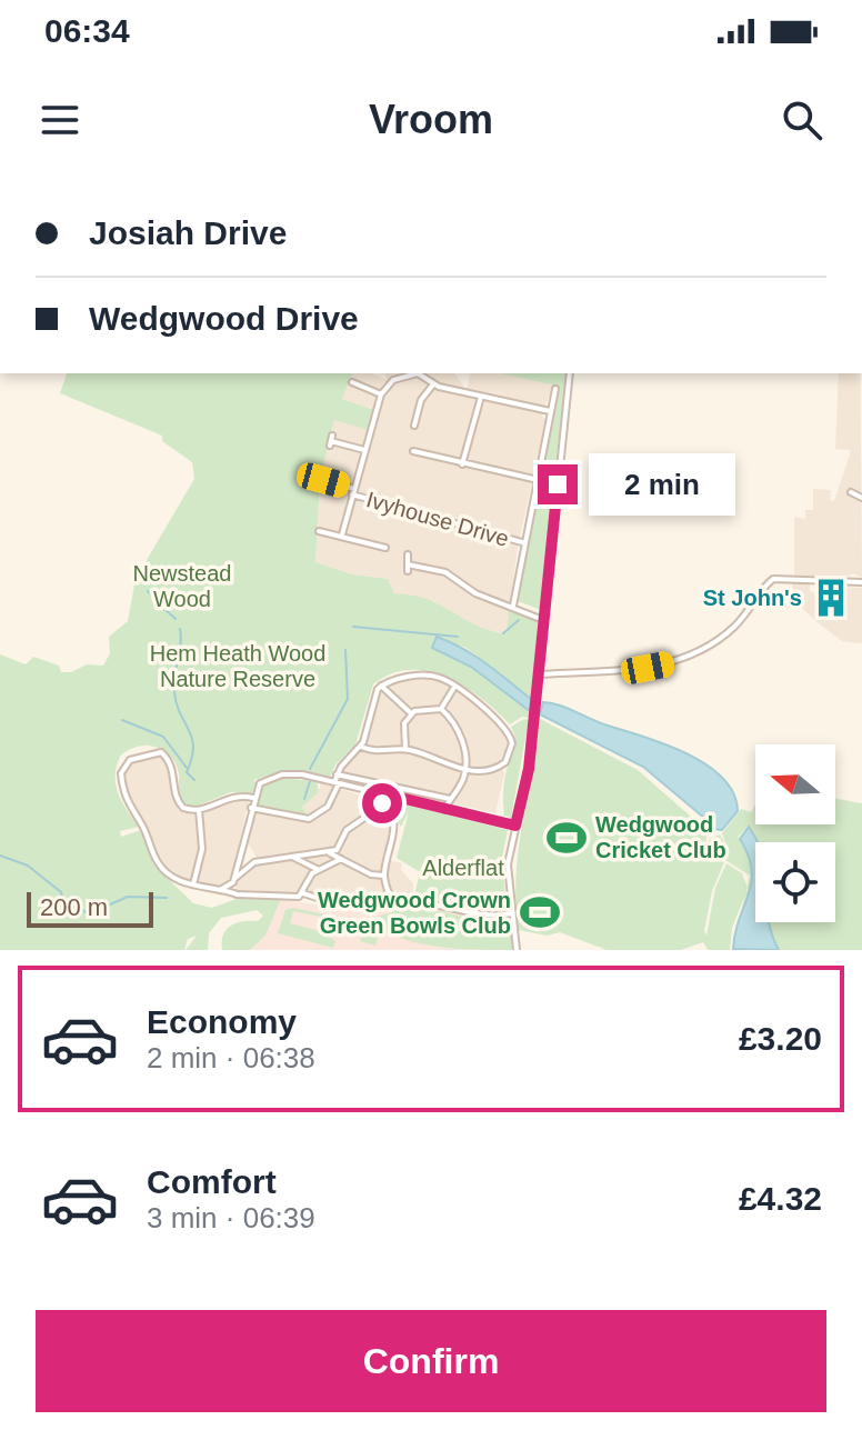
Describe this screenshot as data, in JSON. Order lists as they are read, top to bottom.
{
  "streets": {
    "street": ["Ivyhouse Drive"]
  },
  "parks": ["Newstead Wood", "Hem Heath Wood Nature Reserve", "Alderflat"],
  "places": {
    "building": ["St John's"],
    "sports": ["Wedgwood Cricket Club", "Wedgwood Crown Green Bowls Club"]
  },
  "scale_bar": "200 m",
  "north": "left",
  "page": {
    "status": "06:34",
    "header": "Vroom",
    "banner": ["Josiah Drive", "Wedgwood Drive"],
    "bubble": "2 min",
    "scale": "200 m",
    "list": [
      {
        "name": "Economy",
        "note": "2 min · 06:38",
        "value": "£3.20"
      },
      {
        "name": "Comfort",
        "note": "3 min · 06:39",
        "value": "£4.32"
      }
    ],
    "buttons": "Confirm"
  }
}
